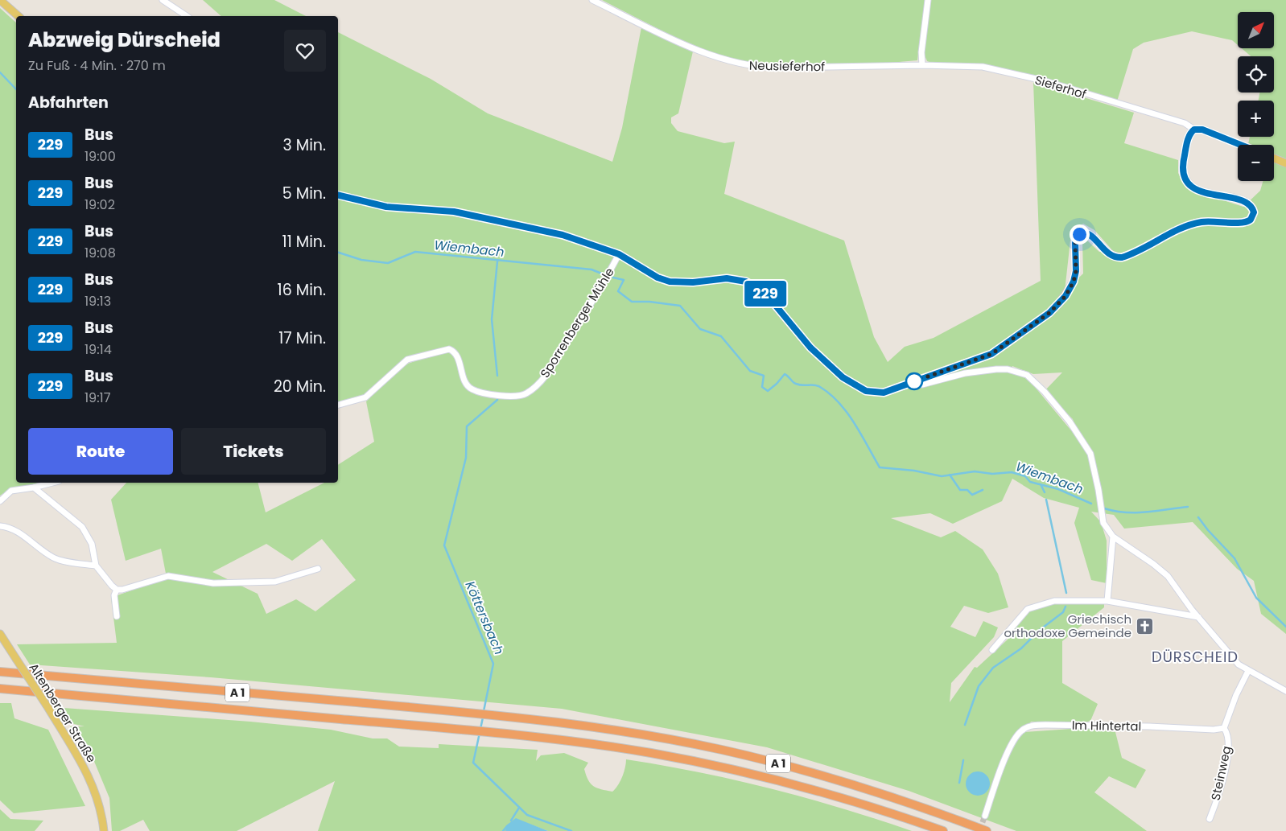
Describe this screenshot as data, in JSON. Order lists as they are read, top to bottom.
{
  "streets": {
    "highway": ["A 1"],
    "main road": ["Altenberger Straße"],
    "street": [
      "Neusieferhof",
      "Sieferhof",
      "Sporrenberger Mühle",
      "Im Hintertal",
      "Steinweg"
    ]
  },
  "crossings": [
    ["Neusieferhof", "Sieferhof"],
    ["Im Hintertal", "Steinweg"]
  ],
  "districts": ["DÜRSCHEID"],
  "water": ["Wiembach", "Köttersbach"],
  "places": {
    "church": ["Griechisch orthodoxe Gemeinde"]
  },
  "lines": ["bus line 229"],
  "north": "top right",
  "page": {
    "on_map": "229",
    "map_buttons": ["+", "−"],
    "heading": [
      ["Abzweig Dürscheid", "Zu Fuß · 4 Min. · 270 m"],
      "Abfahrten"
    ],
    "list": [
      {
        "mark": "229",
        "name": "Bus",
        "note": "19:00",
        "value": "3 Min."
      },
      {
        "mark": "229",
        "name": "Bus",
        "note": "19:02",
        "value": "5 Min."
      },
      {
        "mark": "229",
        "name": "Bus",
        "note": "19:08",
        "value": "11 Min."
      },
      {
        "mark": "229",
        "name": "Bus",
        "note": "19:13",
        "value": "16 Min."
      },
      {
        "mark": "229",
        "name": "Bus",
        "note": "19:14",
        "value": "17 Min."
      },
      {
        "mark": "229",
        "name": "Bus",
        "note": "19:17",
        "value": "20 Min."
      }
    ],
    "buttons": ["Route", "Tickets"]
  }
}
